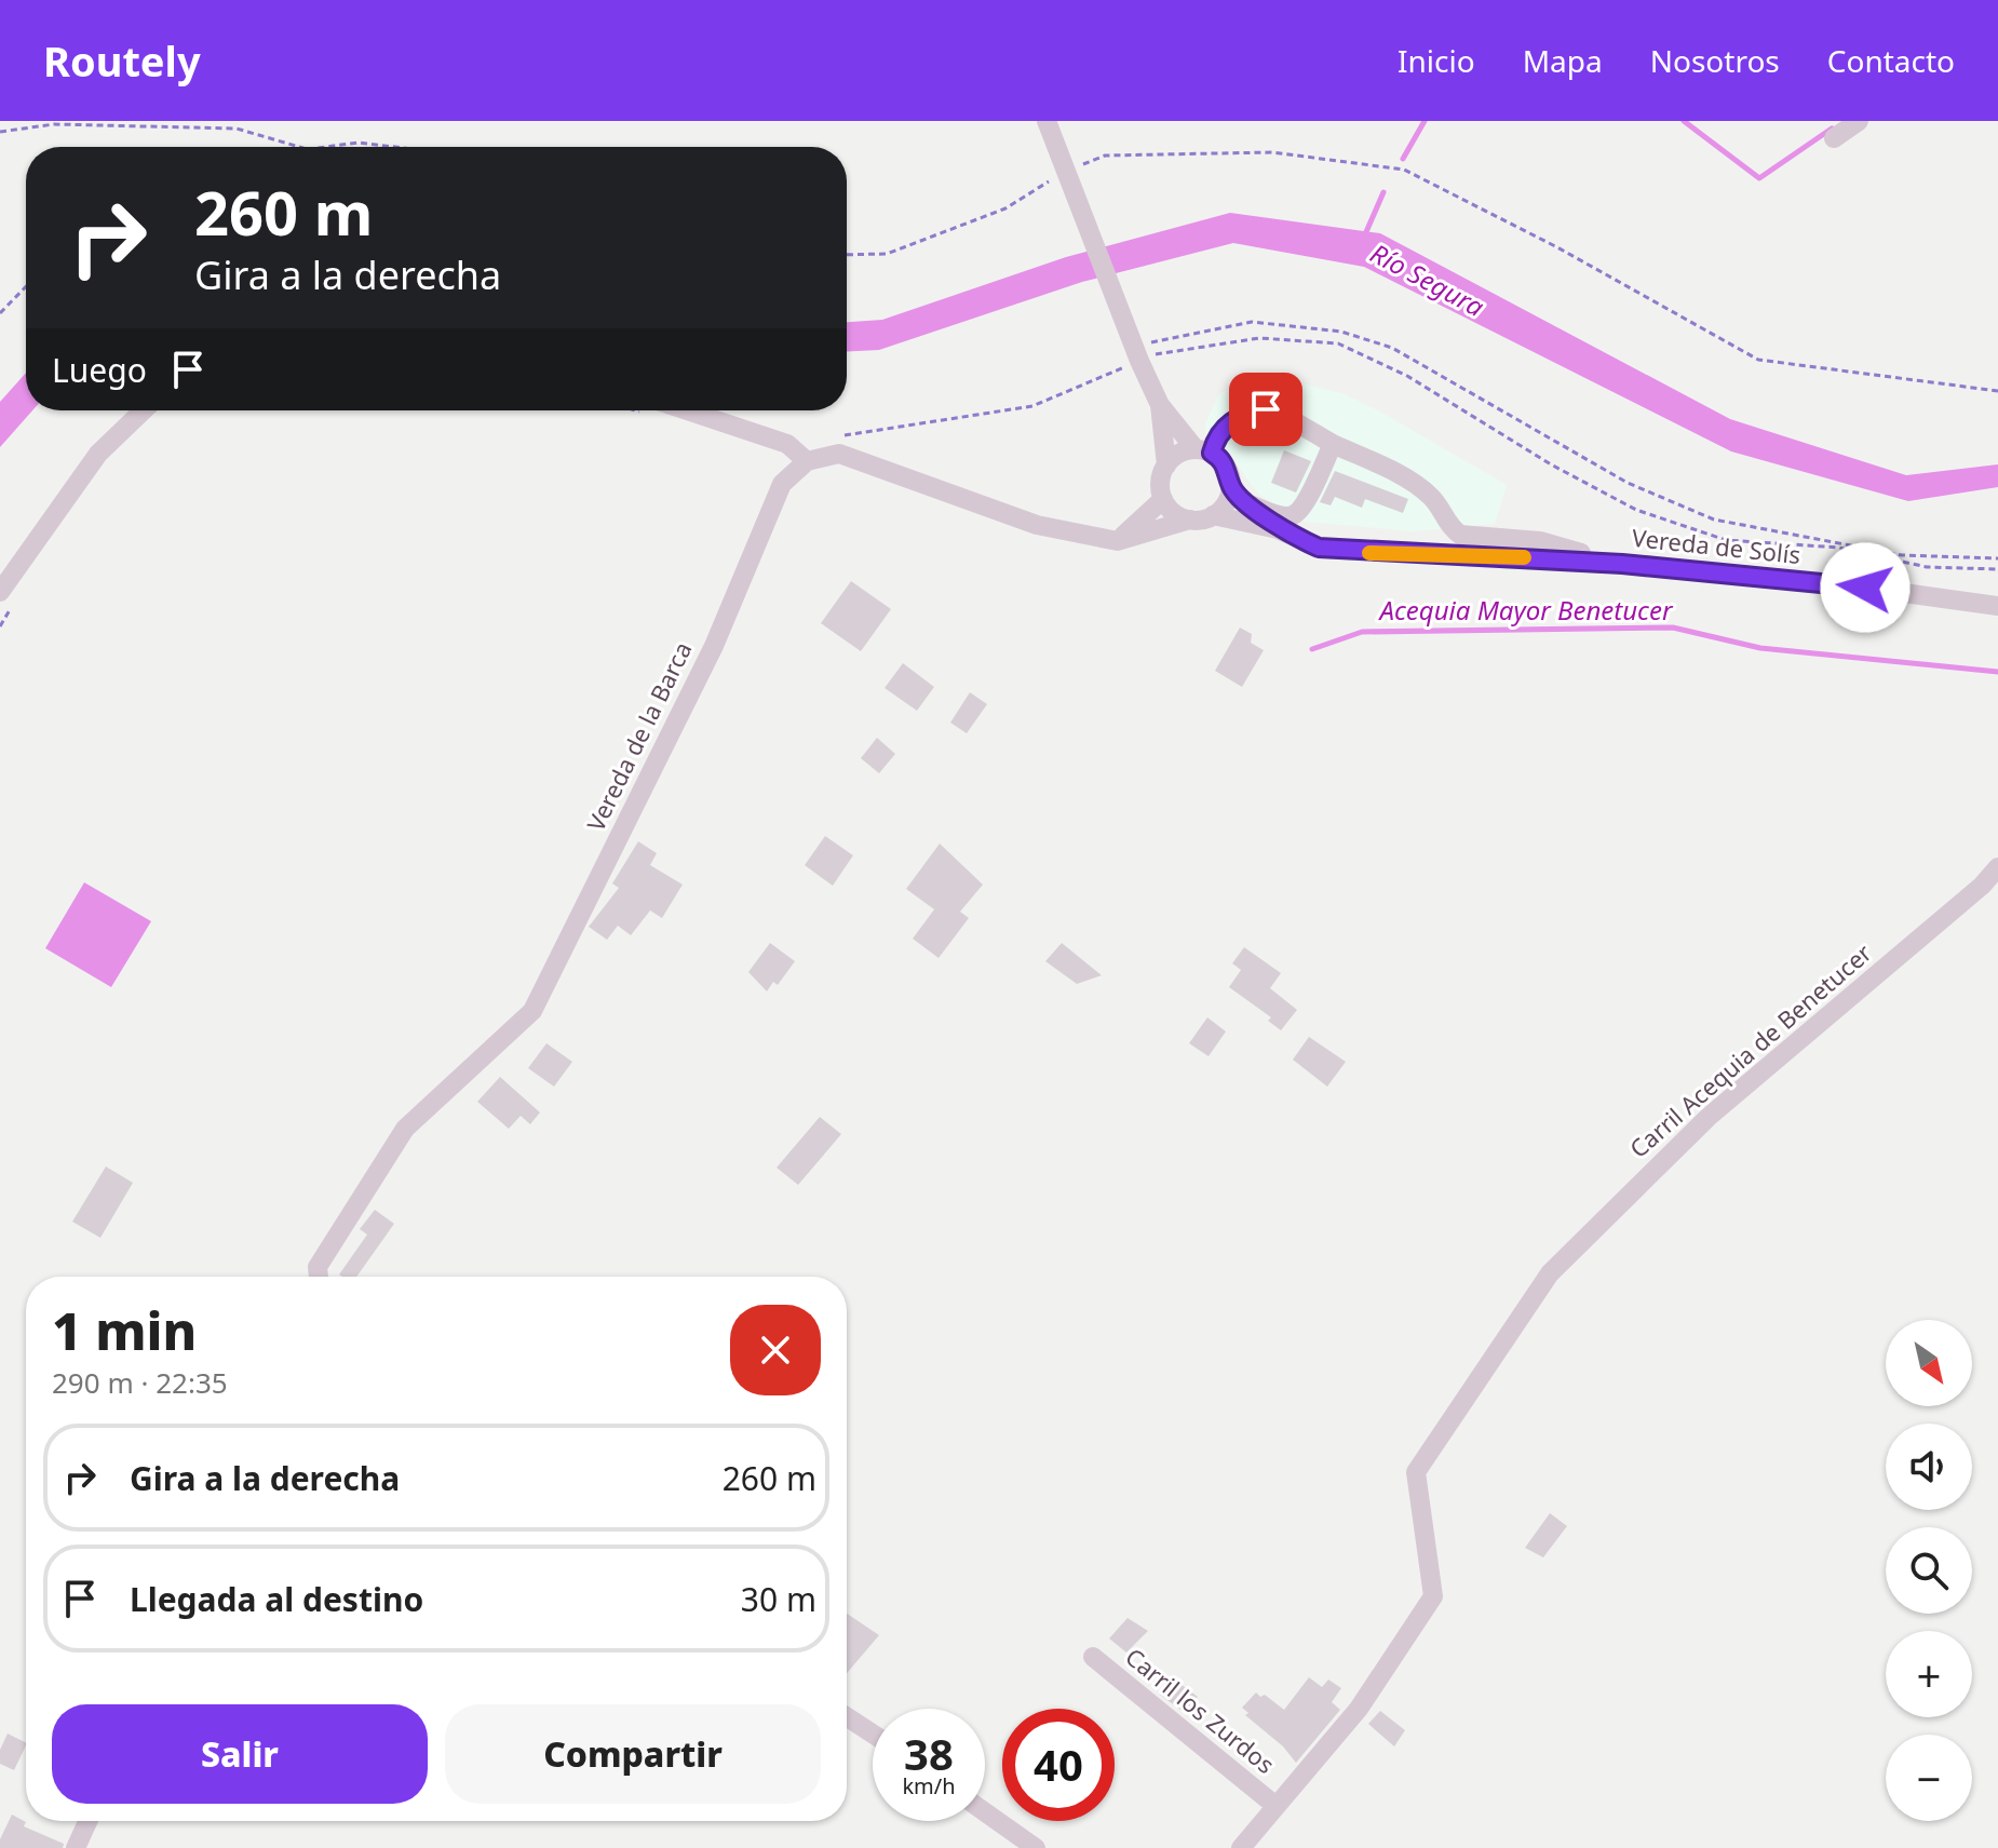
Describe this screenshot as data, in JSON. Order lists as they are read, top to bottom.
{
  "streets": {
    "street": [
      "Vereda de Solís",
      "Vereda de la Barca",
      "Carril Acequia de Benetucer",
      "Carril los Zurdos"
    ]
  },
  "crossings": [
    ["Carril Acequia de Benetucer", "Carril los Zurdos"]
  ],
  "water": ["Río Segura", "Acequia Mayor Benetucer"],
  "north": "bottom right",
  "page": {
    "header": "Routely",
    "nav": [
      "Inicio",
      "Mapa",
      "Nosotros",
      "Contacto"
    ],
    "turn": ["260 m", "Gira a la derecha"],
    "then": "Luego",
    "heading": ["1 min", "290 m · 22:35"],
    "map_buttons": ["+", "−"],
    "list": [
      {
        "name": "Gira a la derecha",
        "value": "260 m"
      },
      {
        "name": "Llegada al destino",
        "value": "30 m"
      }
    ],
    "buttons": ["Salir", "Compartir"],
    "speed": "38 km/h",
    "limit": "40"
  }
}
